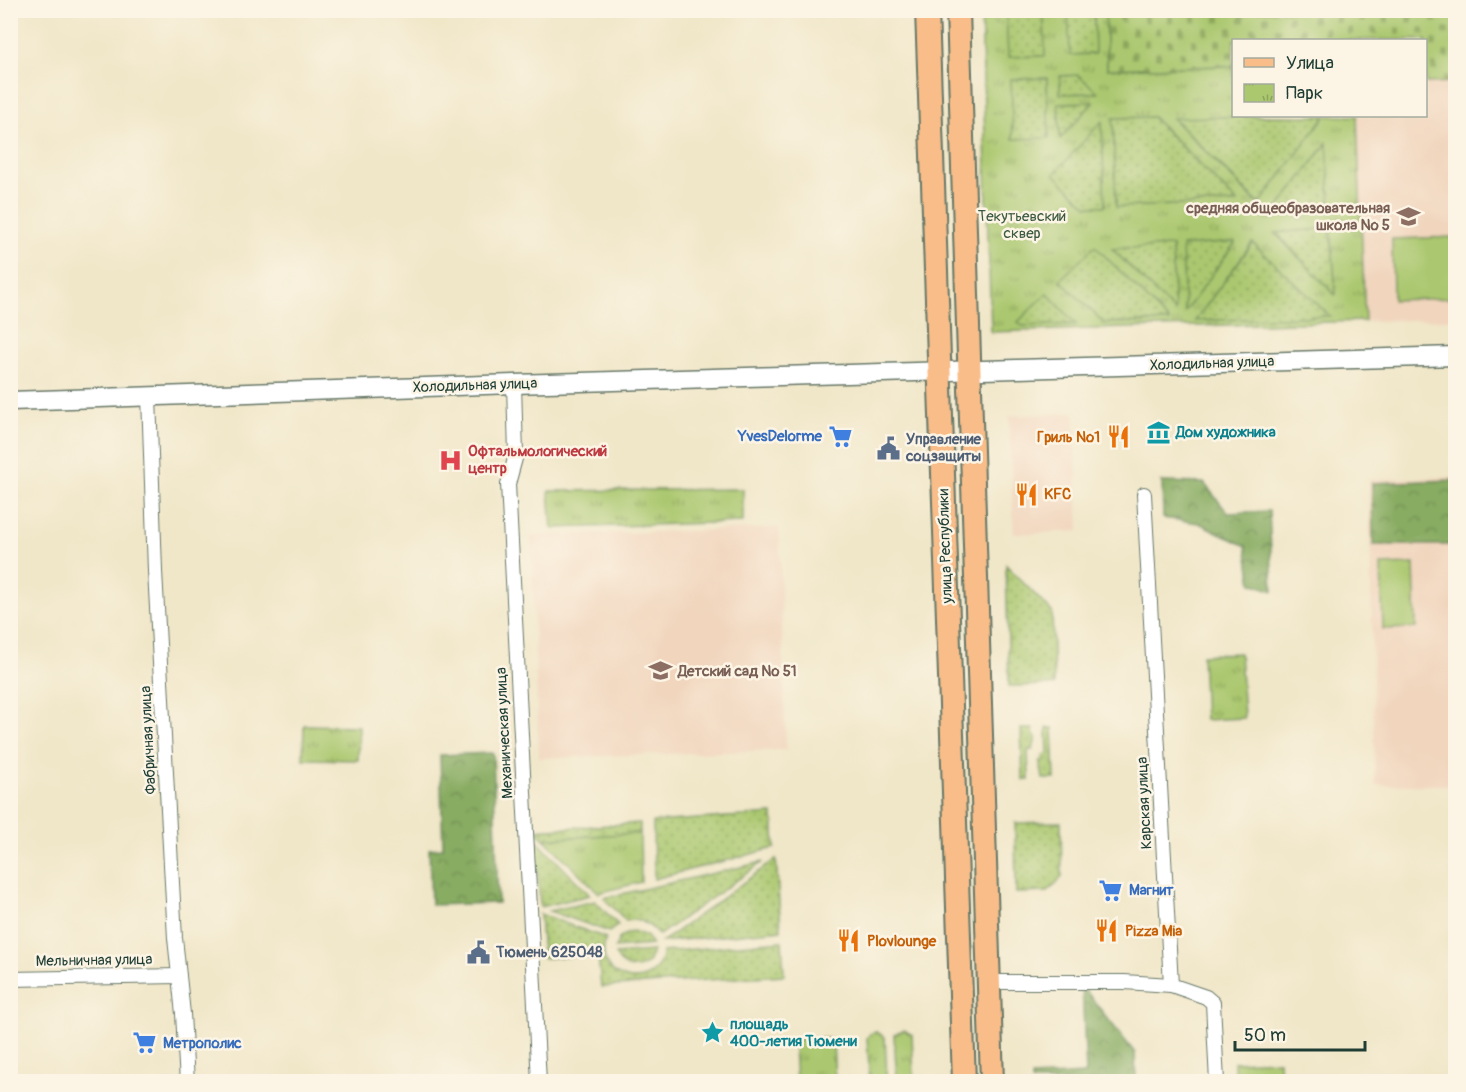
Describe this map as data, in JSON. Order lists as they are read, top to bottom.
{
  "streets": {
    "main road": ["улица Республики"],
    "street": [
      "Холодильная улица",
      "Механическая улица",
      "Фабричная улица",
      "Карская улица",
      "Мельничная улица"
    ]
  },
  "crossings": [
    ["Холодильная улица", "улица Республики"],
    ["Холодильная улица", "Механическая улица"],
    ["Холодильная улица", "Фабричная улица"],
    ["Фабричная улица", "Мельничная улица"]
  ],
  "parks": ["Текутьевский сквер"],
  "places": {
    "school or university": ["средняя общеобразовательная школа № 5", "Детский сад № 51"],
    "museum": ["Дом художника"],
    "supermarket": ["YvesDelorme", "Магнит", "Метрополис"],
    "restaurant": [
      "Гриль №1",
      "KFC",
      "Pizza Mia",
      "Plovlounge"
    ],
    "public building": ["Управление соцзащиты", "Тюмень 625048"],
    "hospital": ["Офтальмологический центр"],
    "place": ["площадь 400-летия Тюмени"]
  },
  "legend": ["Улица", "Парк"],
  "scale_bar": "50 m"
}
